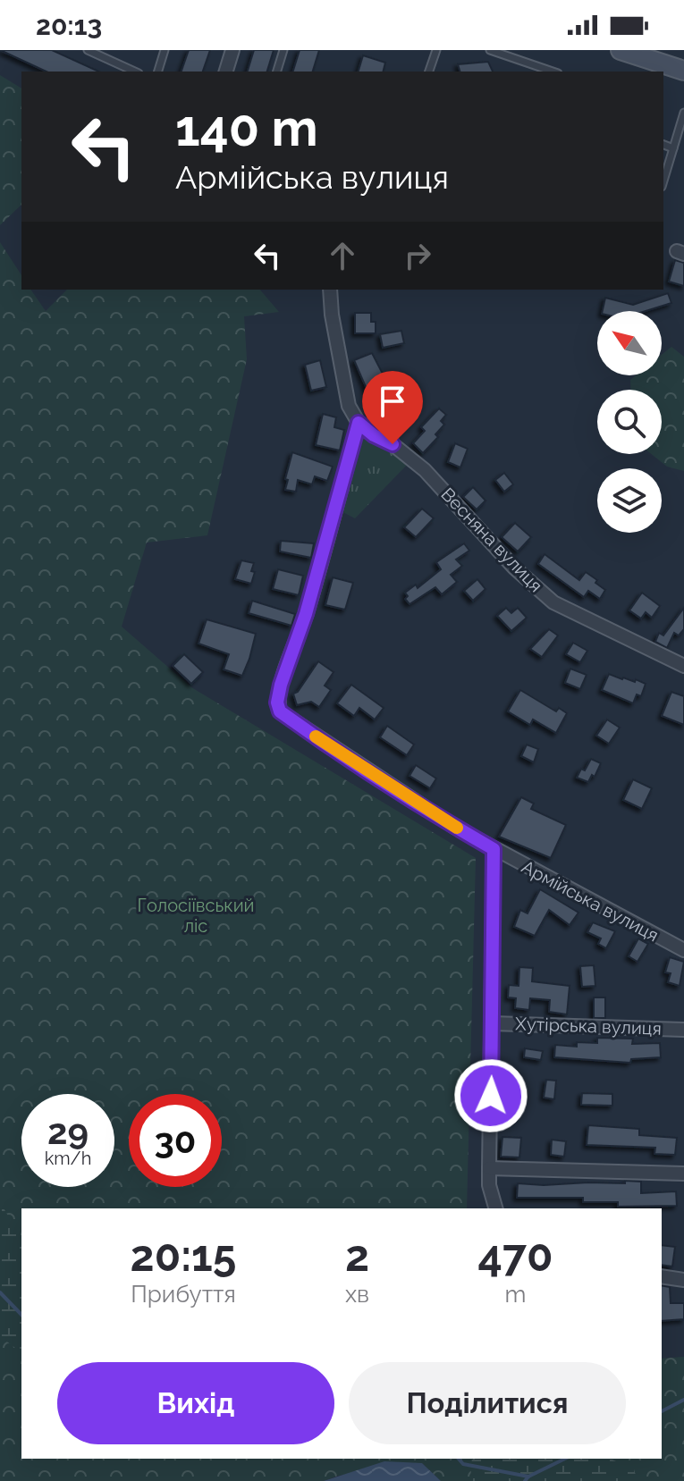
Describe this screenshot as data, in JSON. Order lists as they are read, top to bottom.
{
  "streets": {
    "street": ["Весняна вулиця", "Армійська вулиця", "Хутірська вулиця"]
  },
  "crossings": [
    ["Весняна вулиця", "Армійська вулиця"]
  ],
  "parks": ["Голосіївський ліс"],
  "north": "top left",
  "page": {
    "status": "20:13",
    "turn": ["140 m", "Армійська вулиця"],
    "speed": "29 km/h",
    "limit": "30",
    "eta": [
      "20:15",
      "Прибуття",
      "2",
      "хв",
      "470",
      "m"
    ],
    "buttons": ["Вихід", "Поділитися"]
  }
}
